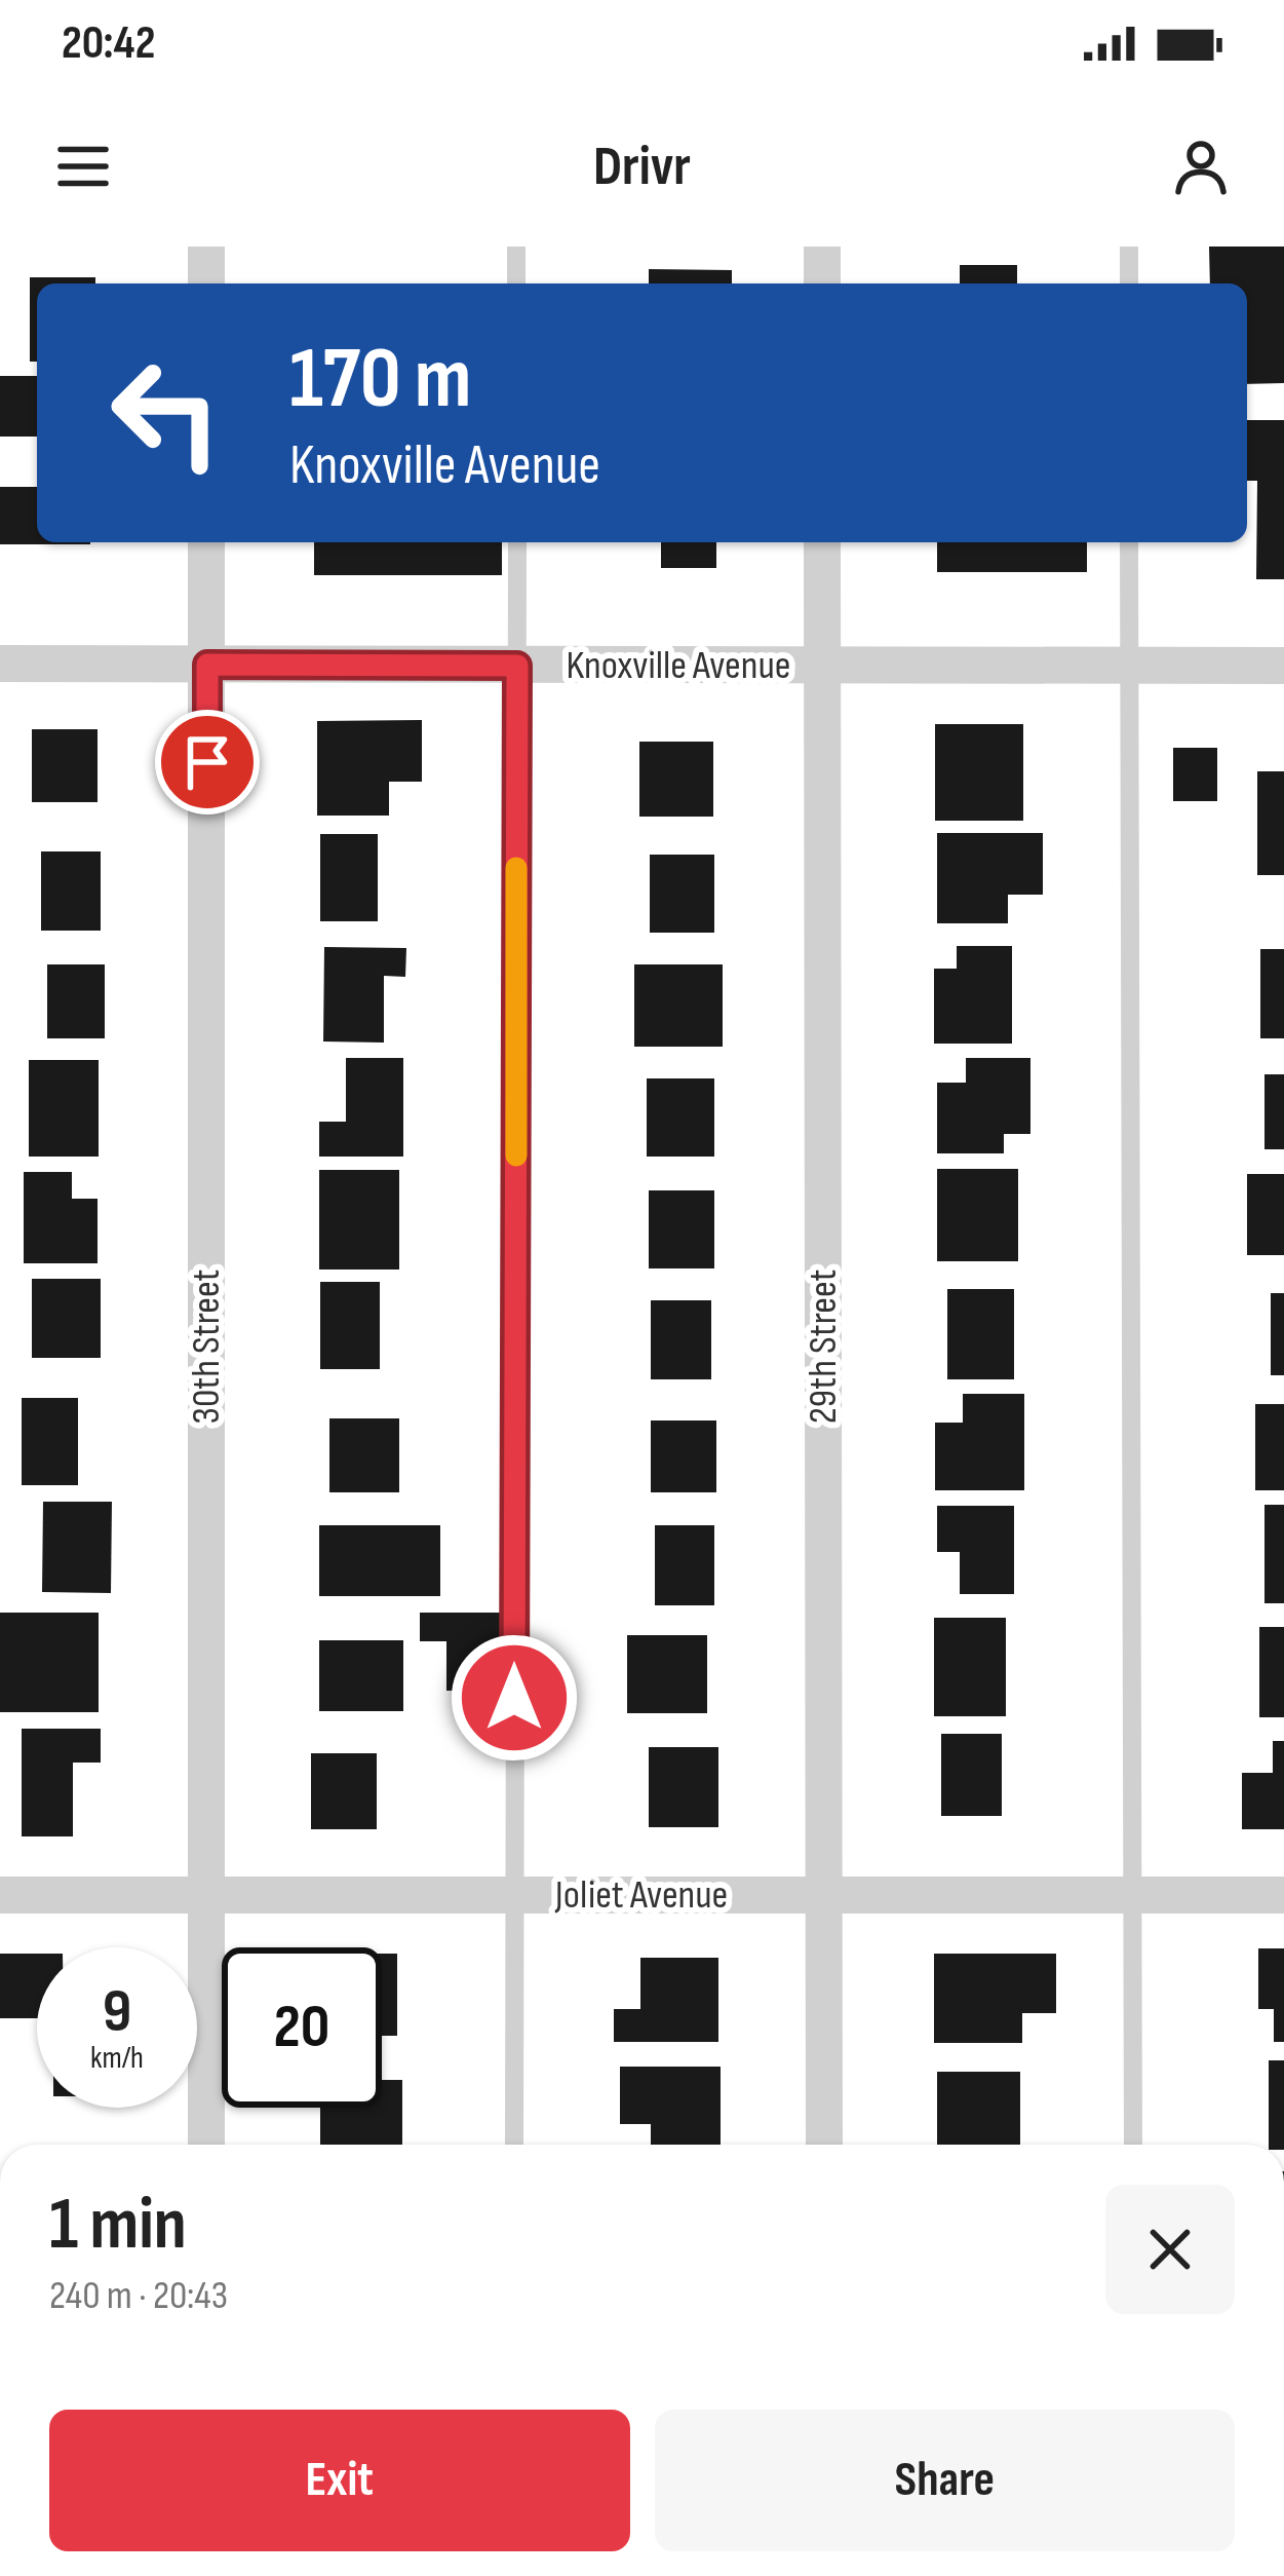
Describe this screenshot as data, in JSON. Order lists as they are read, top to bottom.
{
  "streets": {
    "street": [
      "Knoxville Avenue",
      "30th Street",
      "29th Street",
      "Joliet Avenue"
    ]
  },
  "crossings": [
    ["Knoxville Avenue", "30th Street"],
    ["Knoxville Avenue", "29th Street"],
    ["30th Street", "Joliet Avenue"],
    ["29th Street", "Joliet Avenue"]
  ],
  "page": {
    "status": "20:42",
    "header": "Drivr",
    "turn": ["170 m", "Knoxville Avenue"],
    "speed": "9 km/h",
    "limit": "20",
    "heading": ["1 min", "240 m · 20:43"],
    "buttons": ["Exit", "Share"]
  }
}
